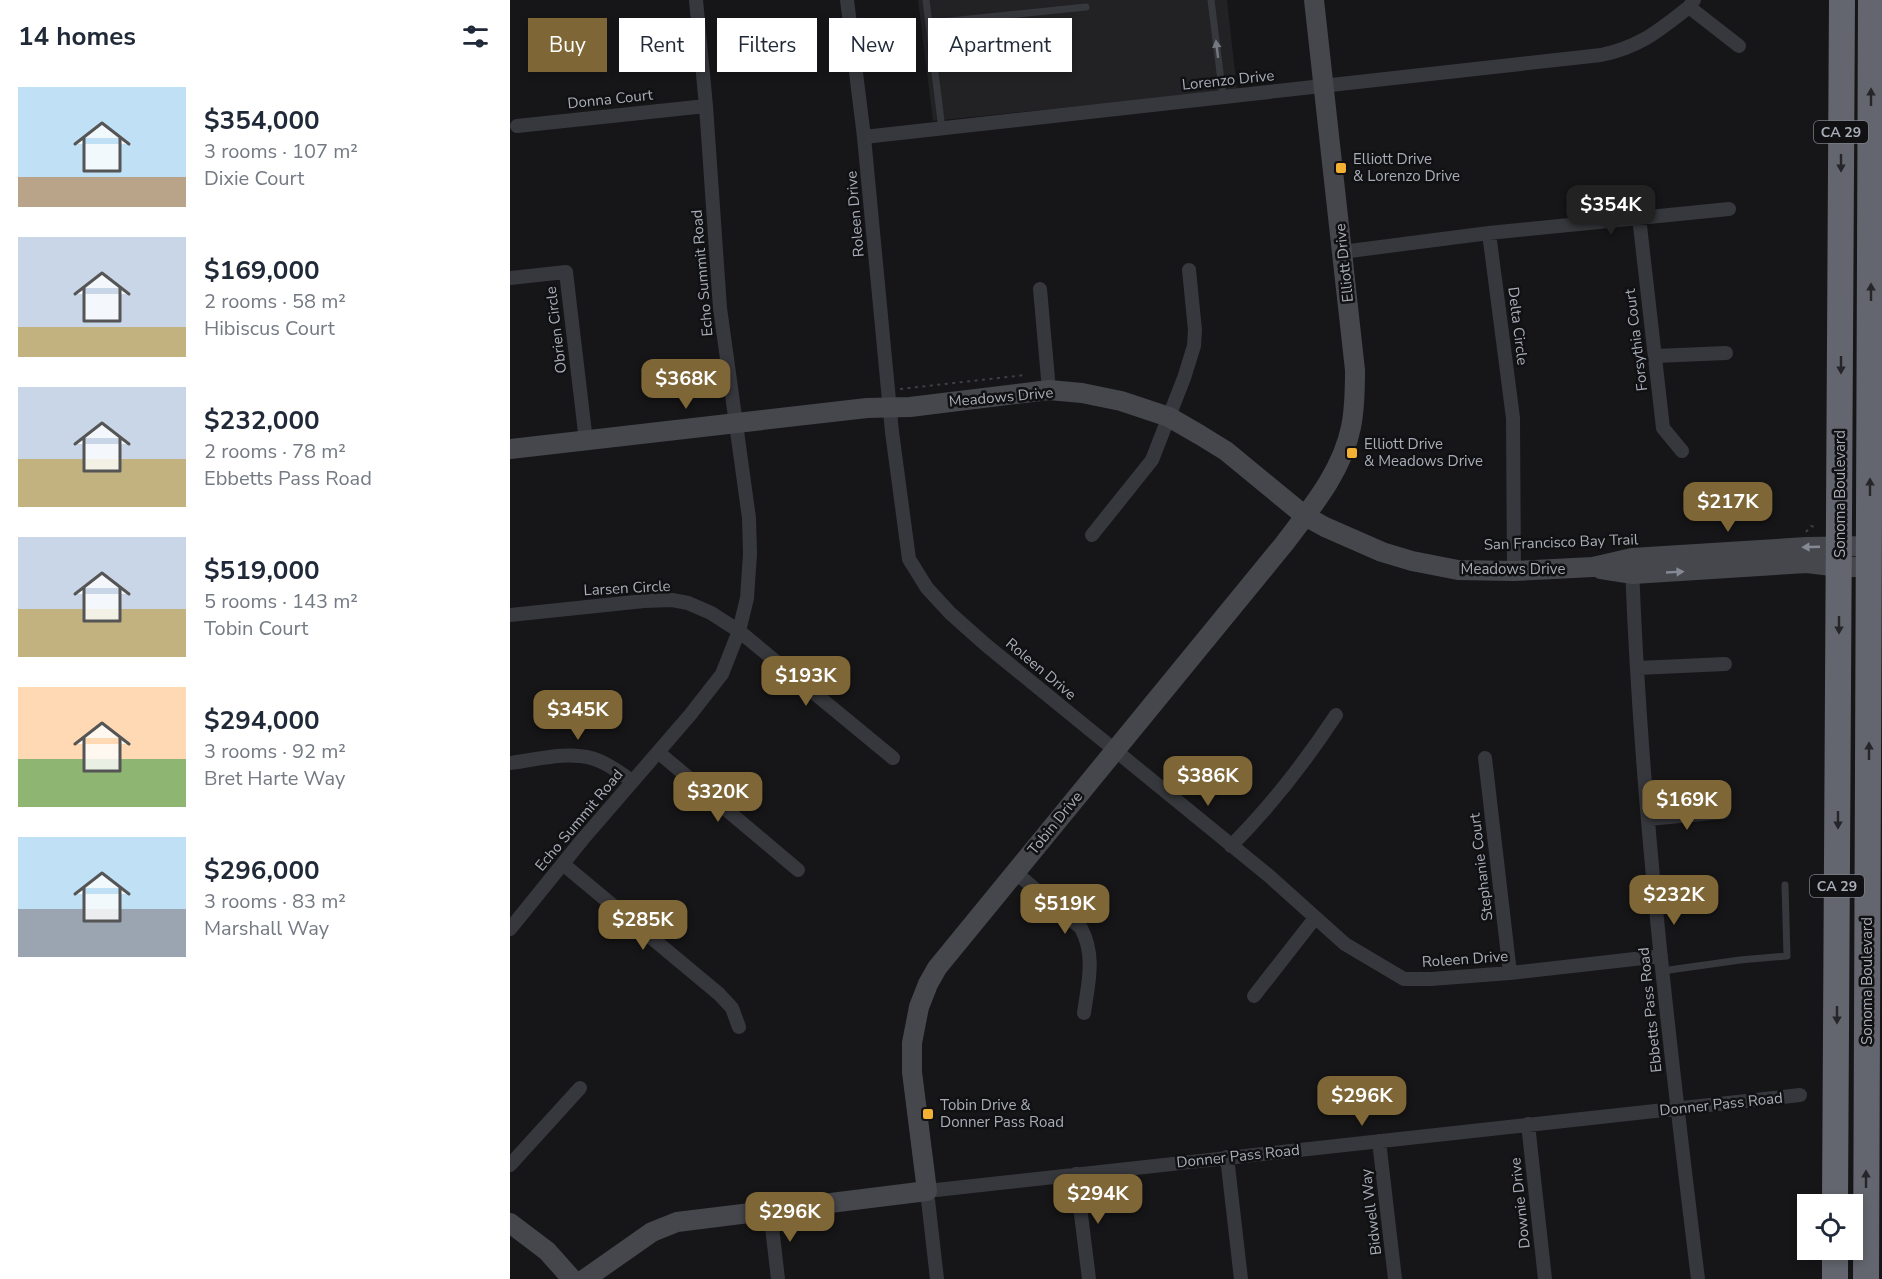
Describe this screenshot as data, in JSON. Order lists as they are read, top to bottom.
{
  "streets": {
    "highway": ["CA 29", "Sonoma Boulevard"],
    "street": [
      "Lorenzo Drive",
      "Donna Court",
      "Roleen Drive",
      "Elliott Drive",
      "Echo Summit Road",
      "Delta Circle",
      "Obrien Circle",
      "Forsythia Court",
      "Meadows Drive",
      "Larsen Circle",
      "Tobin Drive",
      "Stephanie Court",
      "Ebbetts Pass Road",
      "Donner Pass Road",
      "Downie Drive",
      "Bidwell Way"
    ]
  },
  "crossings": [
    ["Lorenzo Drive", "Roleen Drive"],
    ["Lorenzo Drive", "Elliott Drive"],
    ["Donna Court", "Echo Summit Road"],
    ["Roleen Drive", "Meadows Drive"],
    ["Roleen Drive", "Tobin Drive"],
    ["Roleen Drive", "Stephanie Court"],
    ["Roleen Drive", "Ebbetts Pass Road"],
    ["Elliott Drive", "Meadows Drive"],
    ["Elliott Drive", "Tobin Drive"],
    ["Echo Summit Road", "Meadows Drive"],
    ["Echo Summit Road", "Larsen Circle"],
    ["Delta Circle", "Meadows Drive"],
    ["Obrien Circle", "Meadows Drive"],
    ["Meadows Drive", "Sonoma Boulevard"],
    ["Meadows Drive", "Tobin Drive"],
    ["Meadows Drive", "Ebbetts Pass Road"],
    ["Tobin Drive", "Donner Pass Road"],
    ["Ebbetts Pass Road", "Donner Pass Road"],
    ["Donner Pass Road", "Downie Drive"],
    ["Donner Pass Road", "Bidwell Way"]
  ],
  "places": {
    "transit": ["Elliott Drive & Lorenzo Drive", "Elliott Drive & Meadows Drive", "Tobin Drive & Donner Pass Road"]
  },
  "page": {
    "heading": "14 homes",
    "chip": [
      "Buy",
      "Rent",
      "Filters",
      "New",
      "Apartment"
    ],
    "list": [
      {
        "name": "$354,000",
        "note": "3 rooms · 107 m² · Dixie Court"
      },
      {
        "name": "$169,000",
        "note": "2 rooms · 58 m² · Hibiscus Court"
      },
      {
        "name": "$232,000",
        "note": "2 rooms · 78 m² · Ebbetts Pass Road"
      },
      {
        "name": "$519,000",
        "note": "5 rooms · 143 m² · Tobin Court"
      },
      {
        "name": "$294,000",
        "note": "3 rooms · 92 m² · Bret Harte Way"
      },
      {
        "name": "$296,000",
        "note": "3 rooms · 83 m² · Marshall Way"
      }
    ],
    "price": [
      "$354K",
      "$368K",
      "$217K",
      "$193K",
      "$345K",
      "$386K",
      "$320K",
      "$169K",
      "$232K",
      "$519K",
      "$285K",
      "$296K",
      "$294K",
      "$296K"
    ]
  }
}
